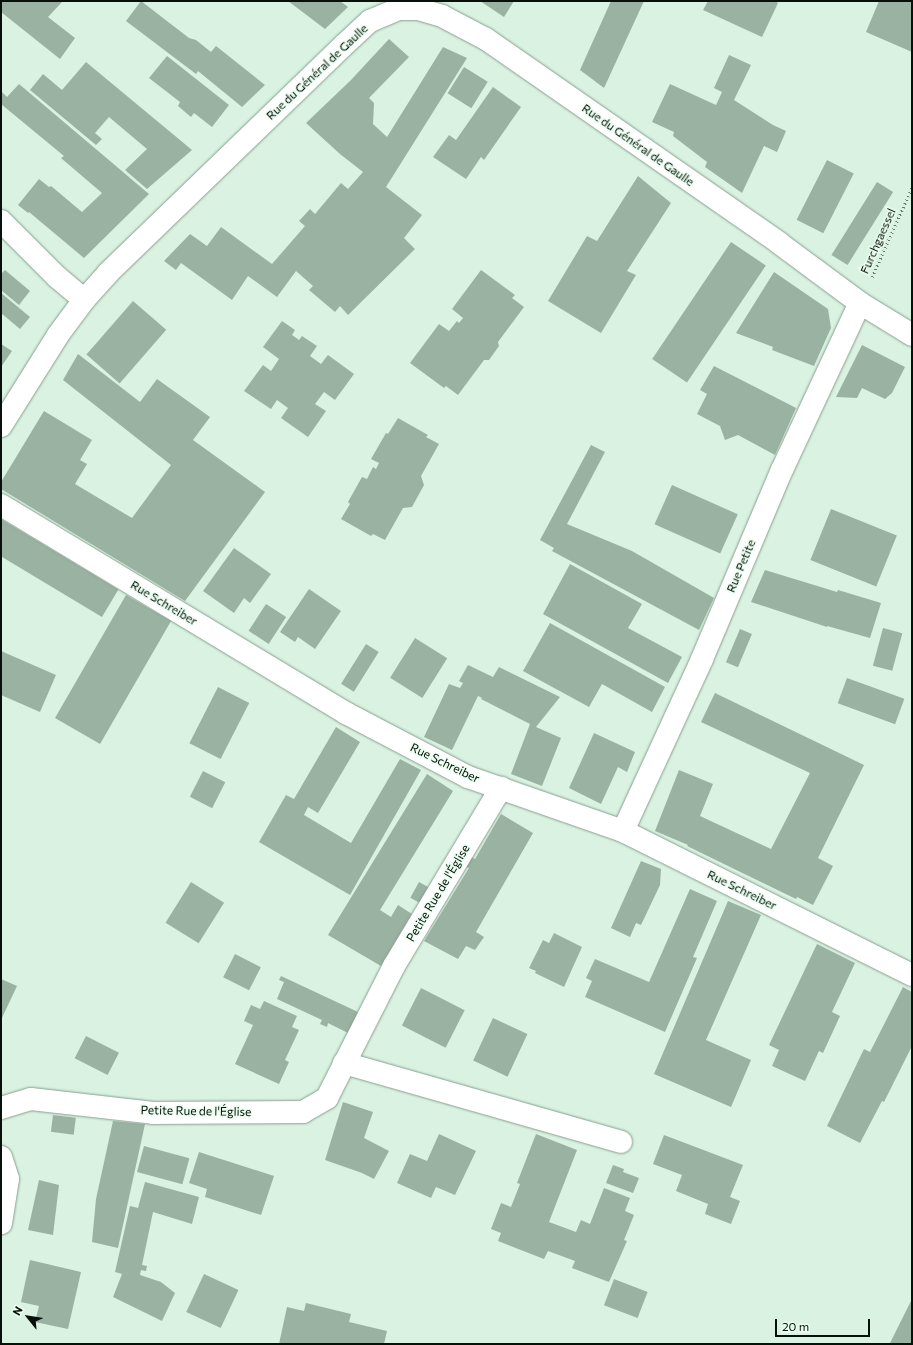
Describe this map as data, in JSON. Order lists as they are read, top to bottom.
{
  "streets": {
    "street": [
      "Rue du Général de Gaulle",
      "Rue Petite",
      "Rue Schreiber",
      "Petite Rue de l'Église"
    ],
    "path": ["Furchgaessel"]
  },
  "crossings": [
    ["Rue du Général de Gaulle", "Furchgaessel"],
    ["Rue du Général de Gaulle", "Rue Petite"],
    ["Furchgaessel", "Rue Petite"],
    ["Rue Petite", "Rue Schreiber"],
    ["Rue Schreiber", "Petite Rue de l'Église"]
  ],
  "scale_bar": "20 m",
  "north": "top left"
}
